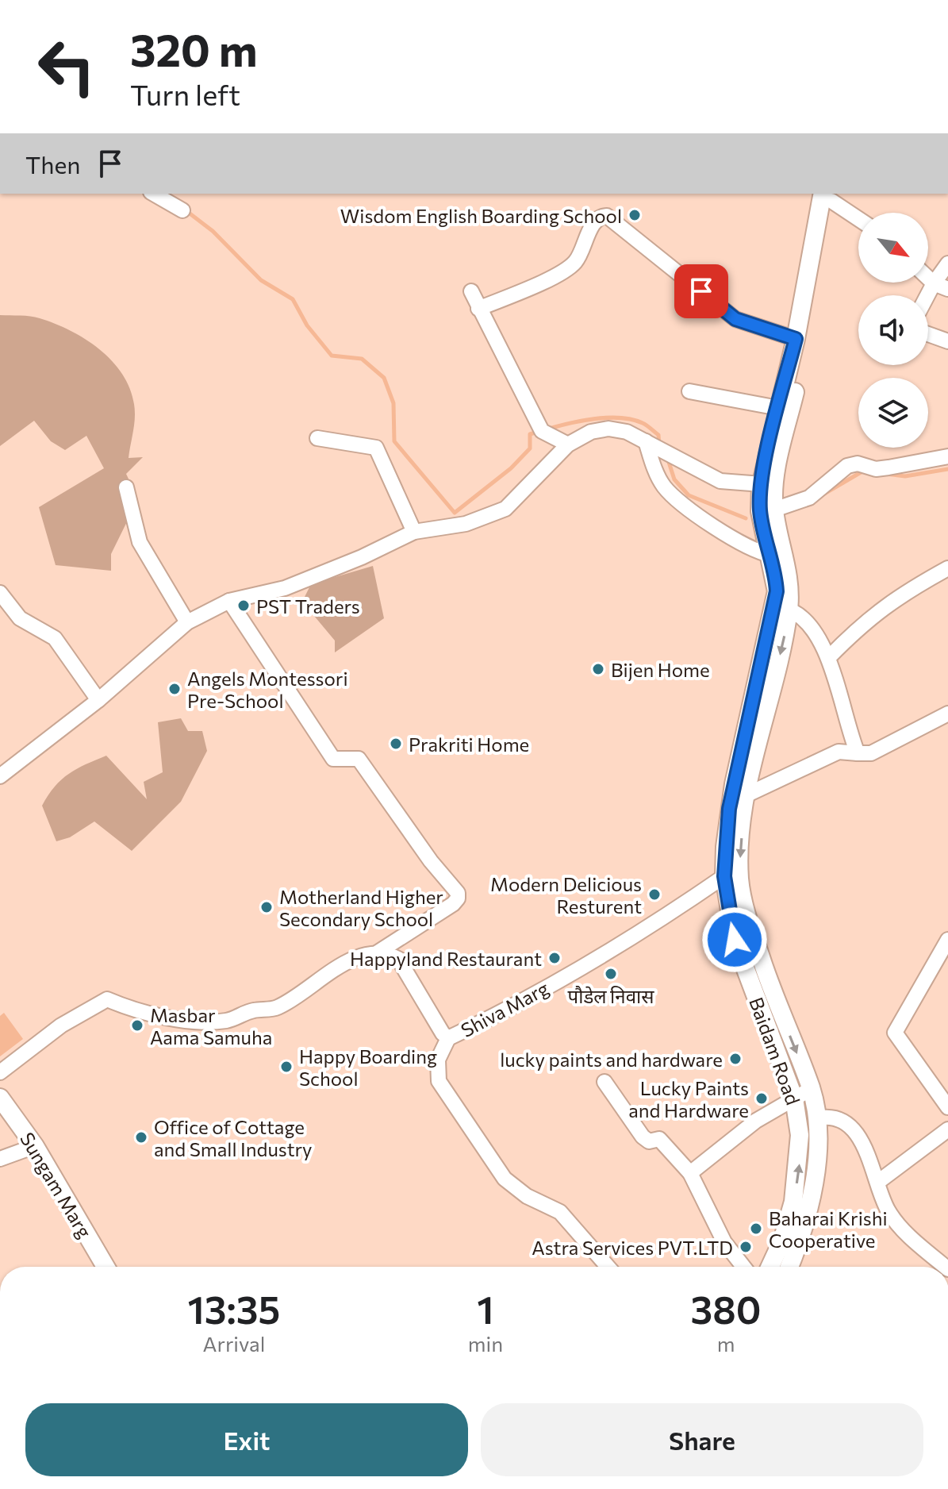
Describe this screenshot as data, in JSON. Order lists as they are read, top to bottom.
{
  "streets": {
    "main road": ["Baidam Road", "Sungam Marg"],
    "street": ["Shiva Marg"]
  },
  "crossings": [
    ["Shiva Marg", "Baidam Road"]
  ],
  "places": [
    "Wisdom English Boarding School",
    "PST Traders",
    "Bijen Home",
    "Angels Montessori Pre-School",
    "Prakriti Home",
    "Modern Delicious Resturent",
    "Motherland Higher Secondary School",
    "Happyland Restaurant",
    "पौडेल निवास",
    "Masbar Aama Samuha",
    "lucky paints and hardware",
    "Happy Boarding School",
    "Lucky Paints and Hardware",
    "Office of Cottage and Small Industry",
    "Baharai Krishi Cooperative",
    "Astra Services PVT.LTD"
  ],
  "north": "bottom right",
  "page": {
    "turn": ["320 m", "Turn left"],
    "then": "Then",
    "eta": [
      "13:35",
      "Arrival",
      "1",
      "min",
      "380",
      "m"
    ],
    "buttons": ["Exit", "Share"]
  }
}
